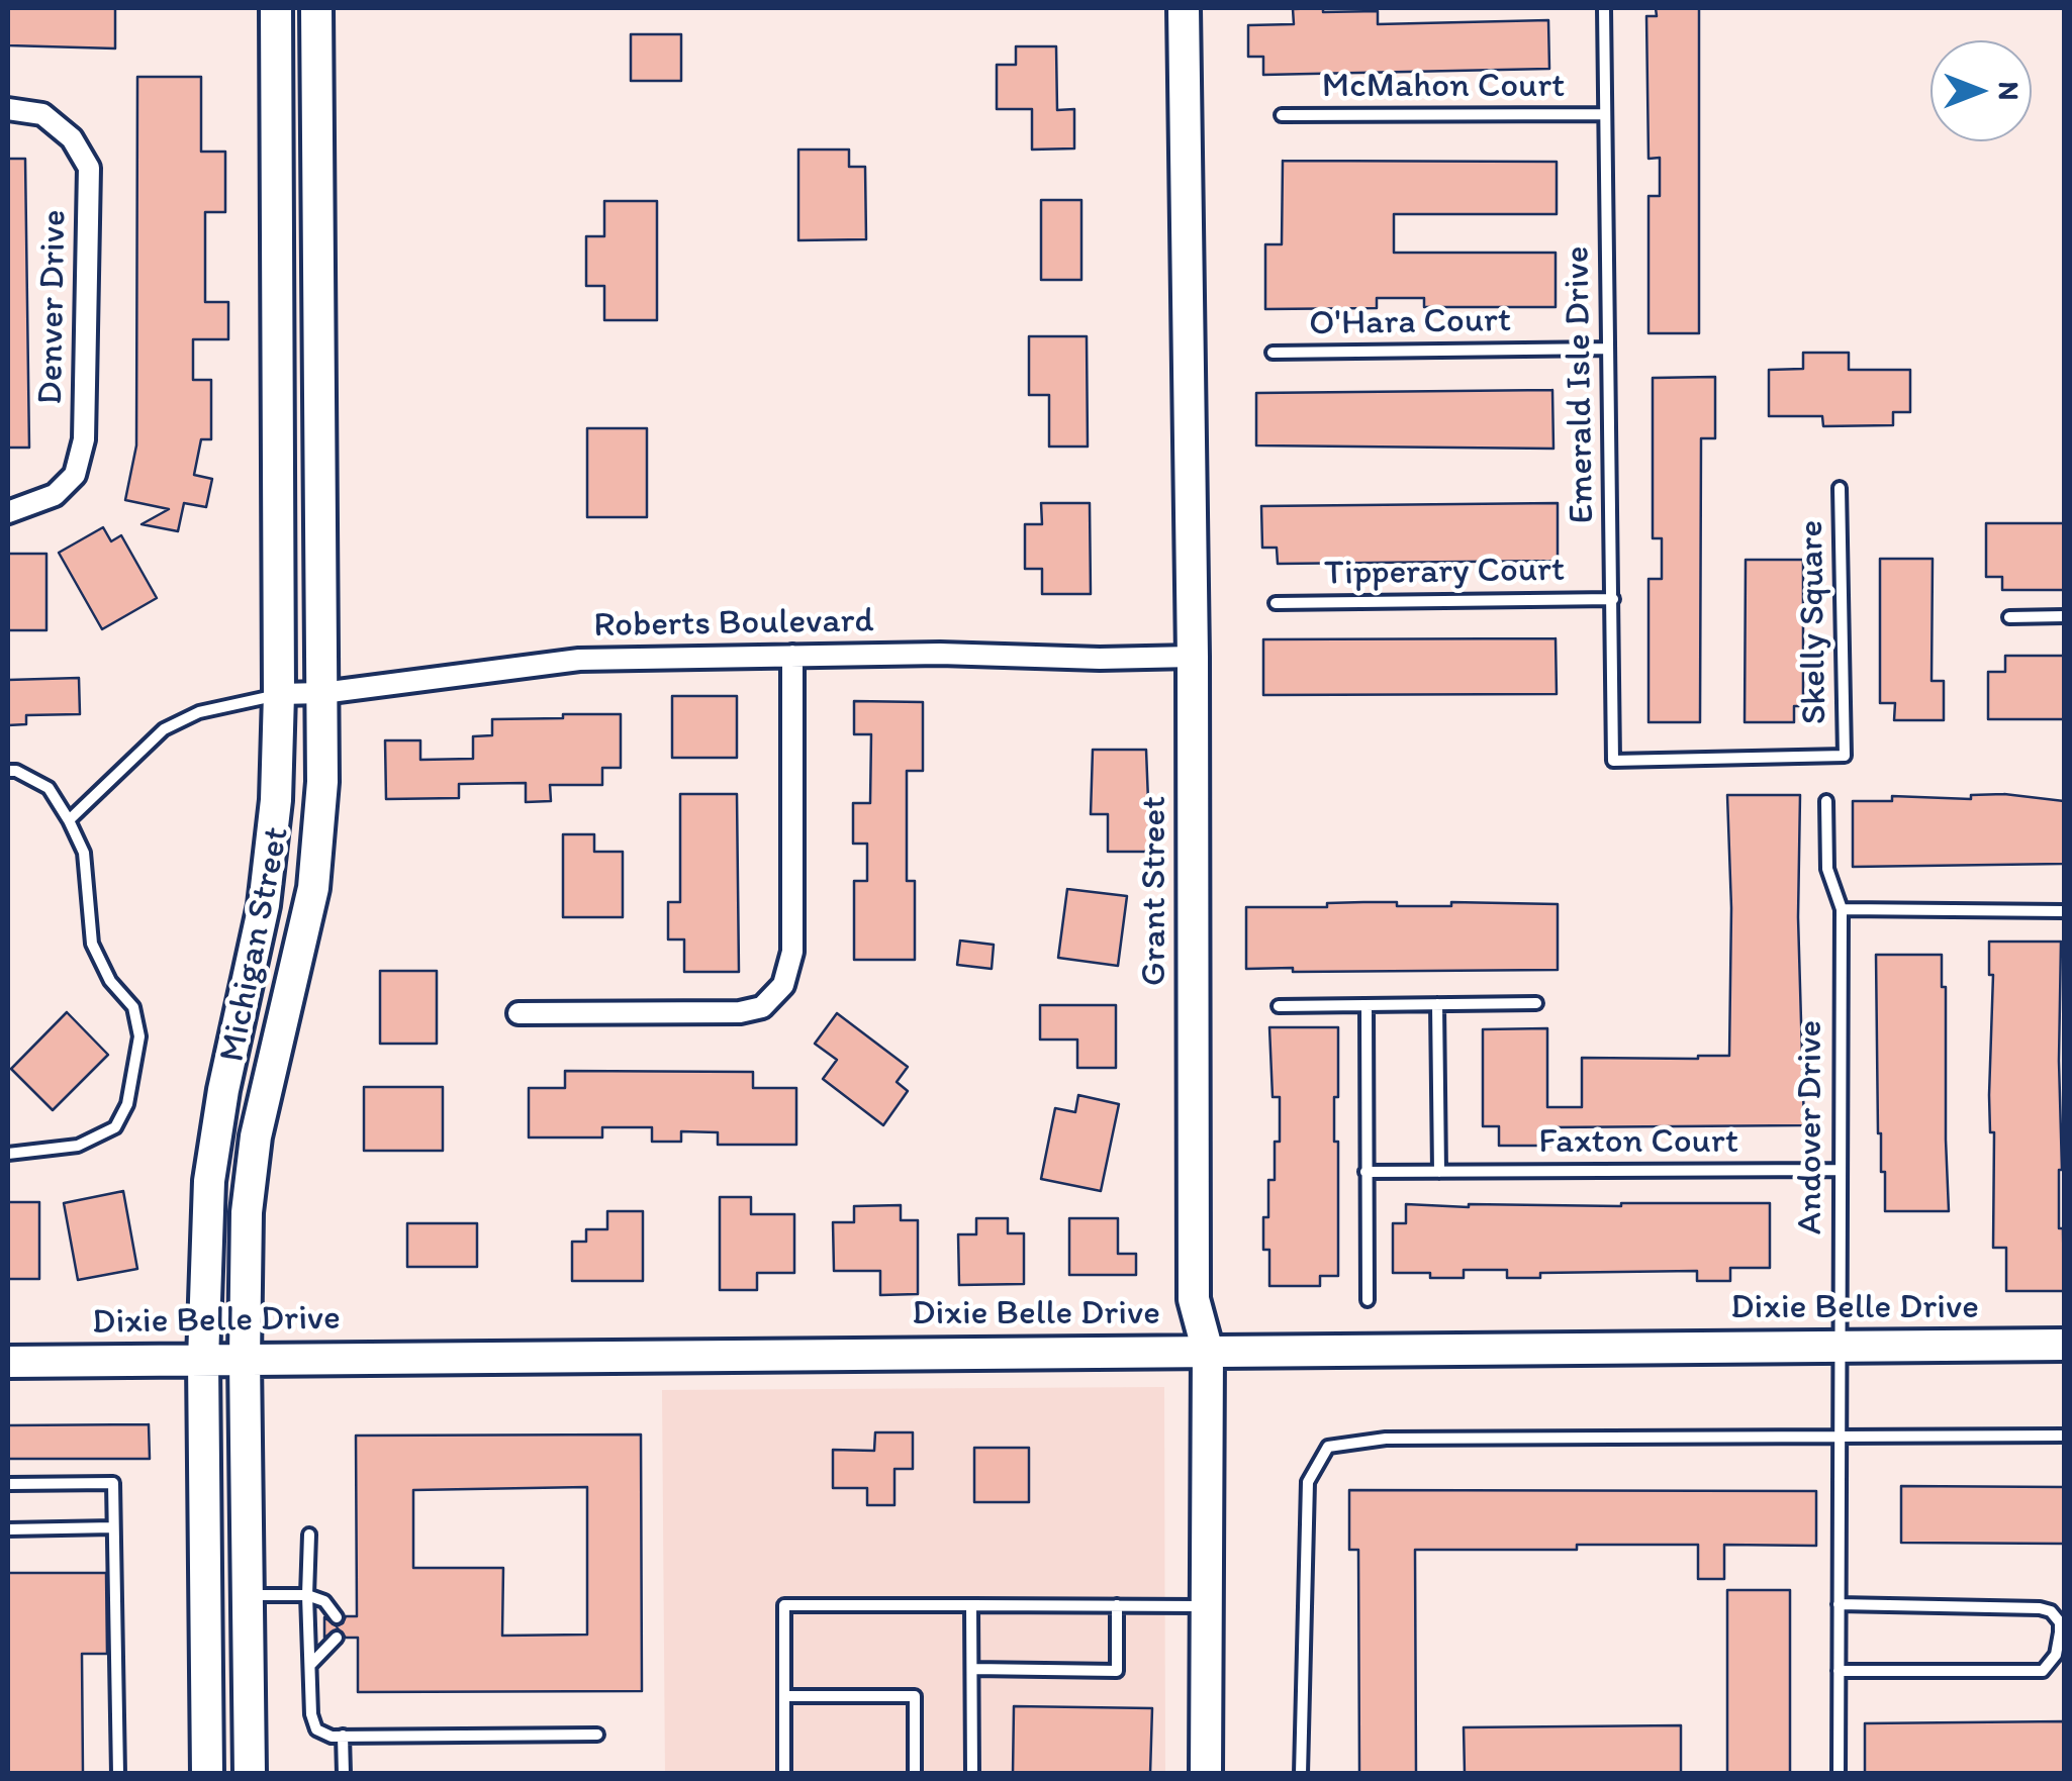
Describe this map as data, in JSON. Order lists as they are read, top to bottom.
{
  "streets": {
    "street": [
      "Denver Drive",
      "Roberts Boulevard",
      "Grant Street",
      "Michigan Street",
      "Dixie Belle Drive"
    ],
    "lane": [
      "McMahon Court",
      "O'Hara Court",
      "Emerald Isle Drive",
      "Tipperary Court",
      "Skelly Square",
      "Andover Drive",
      "Faxton Court"
    ]
  },
  "crossings": [
    ["McMahon Court", "Emerald Isle Drive"],
    ["O'Hara Court", "Emerald Isle Drive"],
    ["Emerald Isle Drive", "Tipperary Court"],
    ["Emerald Isle Drive", "Skelly Square"],
    ["Roberts Boulevard", "Grant Street"],
    ["Roberts Boulevard", "Michigan Street"],
    ["Grant Street", "Dixie Belle Drive"],
    ["Michigan Street", "Dixie Belle Drive"],
    ["Andover Drive", "Faxton Court"],
    ["Andover Drive", "Dixie Belle Drive"]
  ],
  "north": "right"
}
